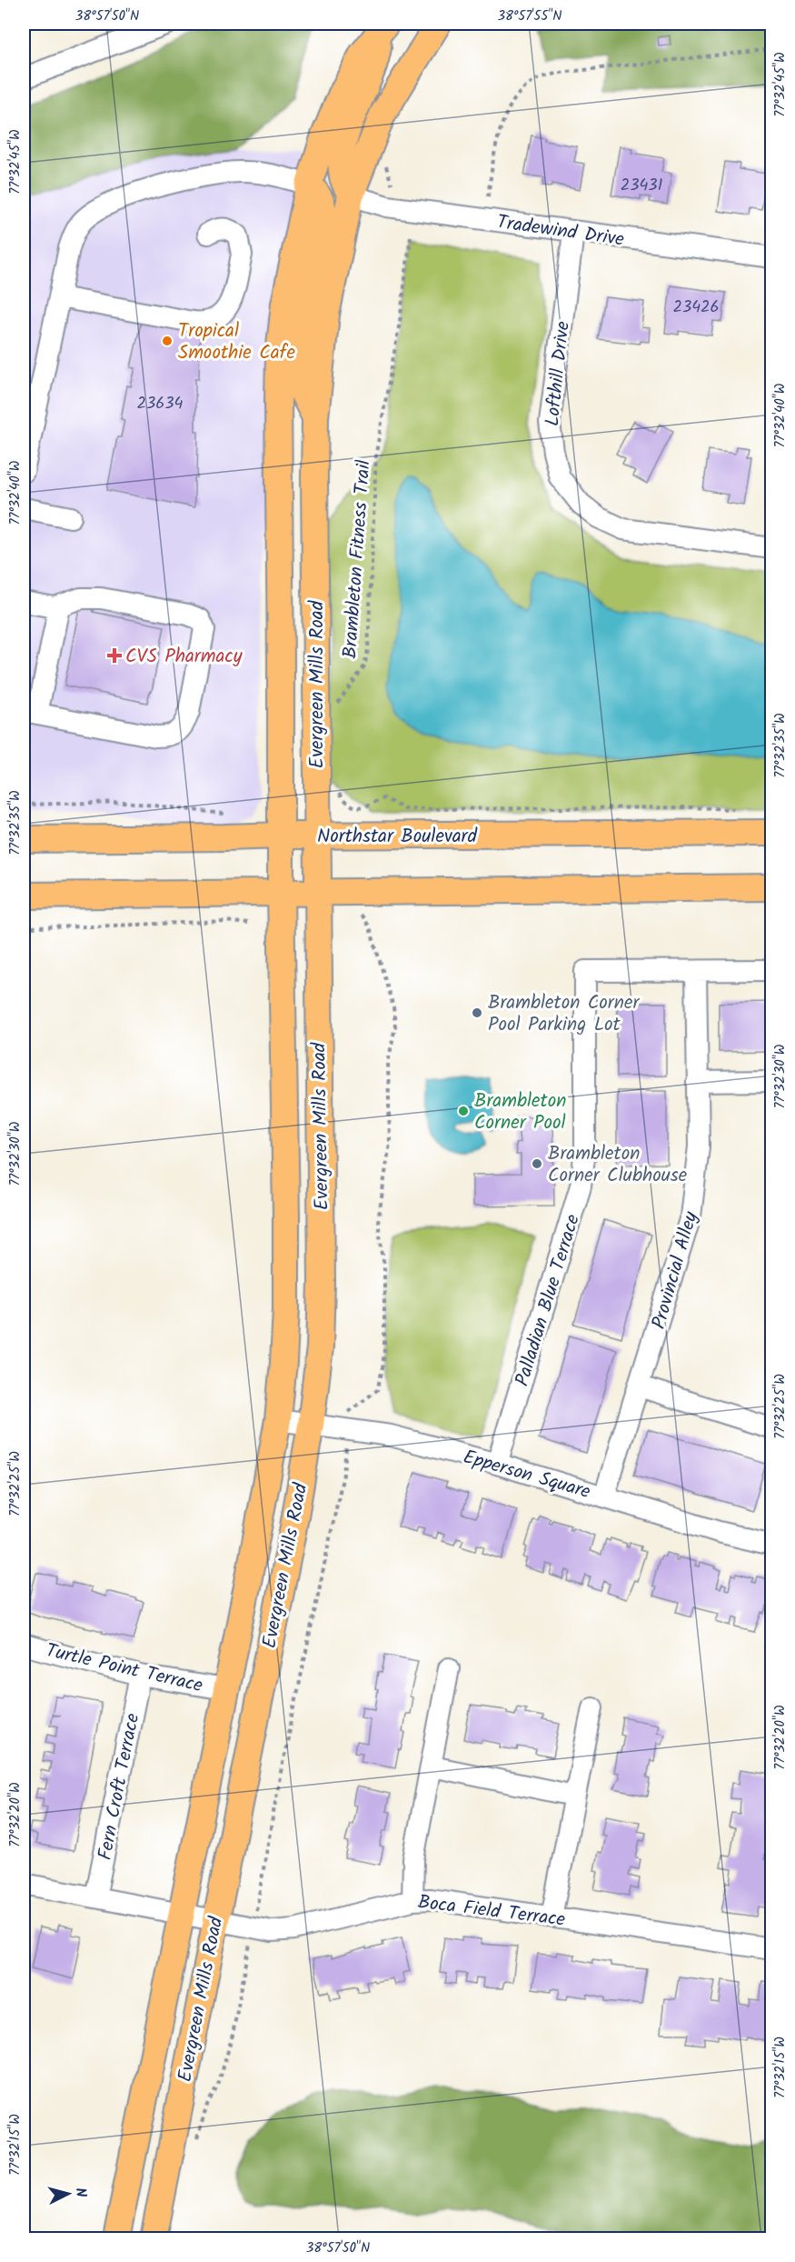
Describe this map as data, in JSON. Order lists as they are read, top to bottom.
{
  "streets": {
    "main road": ["Evergreen Mills Road", "Northstar Boulevard"],
    "street": [
      "Tradewind Drive",
      "Lofthill Drive",
      "Provincial Alley",
      "Palladian Blue Terrace",
      "Epperson Square",
      "Turtle Point Terrace",
      "Fern Croft Terrace",
      "Boca Field Terrace"
    ],
    "path": ["Brambleton Fitness Trail"]
  },
  "crossings": [
    ["Tradewind Drive", "Lofthill Drive"],
    ["Tradewind Drive", "Evergreen Mills Road"],
    ["Evergreen Mills Road", "Northstar Boulevard"],
    ["Evergreen Mills Road", "Epperson Square"],
    ["Evergreen Mills Road", "Turtle Point Terrace"],
    ["Evergreen Mills Road", "Boca Field Terrace"],
    ["Provincial Alley", "Palladian Blue Terrace"],
    ["Provincial Alley", "Epperson Square"],
    ["Palladian Blue Terrace", "Epperson Square"],
    ["Turtle Point Terrace", "Fern Croft Terrace"],
    ["Fern Croft Terrace", "Boca Field Terrace"]
  ],
  "places": {
    "other": [
      "Tropical Smoothie Cafe",
      "Brambleton Corner Pool Parking Lot",
      "Brambleton Corner Pool",
      "Brambleton Corner Clubhouse"
    ],
    "health": ["CVS Pharmacy"]
  },
  "house_numbers": ["23431", "23426", "23634"],
  "north": "right",
  "coordinates": [
    "38°57'50\"N",
    "38°57'55\"N",
    "77°32'45\"W",
    "77°32'40\"W",
    "77°32'35\"W",
    "77°32'30\"W",
    "77°32'25\"W",
    "77°32'20\"W",
    "77°32'15\"W"
  ]
}
